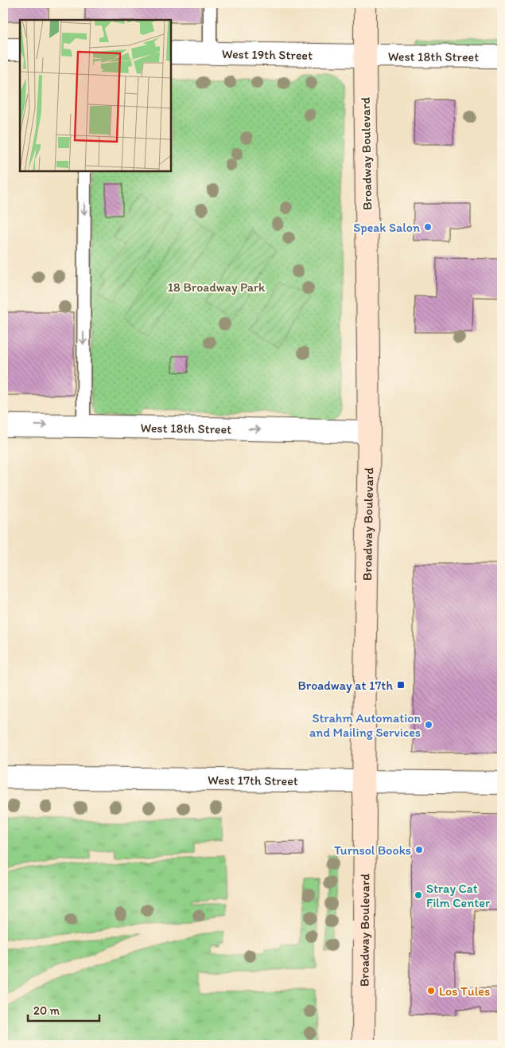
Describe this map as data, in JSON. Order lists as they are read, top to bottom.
{
  "streets": {
    "main road": ["Broadway Boulevard"],
    "street": ["West 19th Street", "West 18th Street", "West 17th Street"]
  },
  "crossings": [
    ["West 19th Street", "West 18th Street"],
    ["West 19th Street", "Broadway Boulevard"],
    ["West 18th Street", "Broadway Boulevard"],
    ["Broadway Boulevard", "West 17th Street"]
  ],
  "one_way": ["West 18th Street"],
  "parks": ["18 Broadway Park"],
  "places": {
    "other": [
      "Speak Salon",
      "Strahm Automation and Mailing Services",
      "Turnsol Books",
      "Stray Cat Film Center",
      "Los Tules"
    ],
    "transit": ["Broadway at 17th"]
  },
  "scale_bar": "20 m"
}
